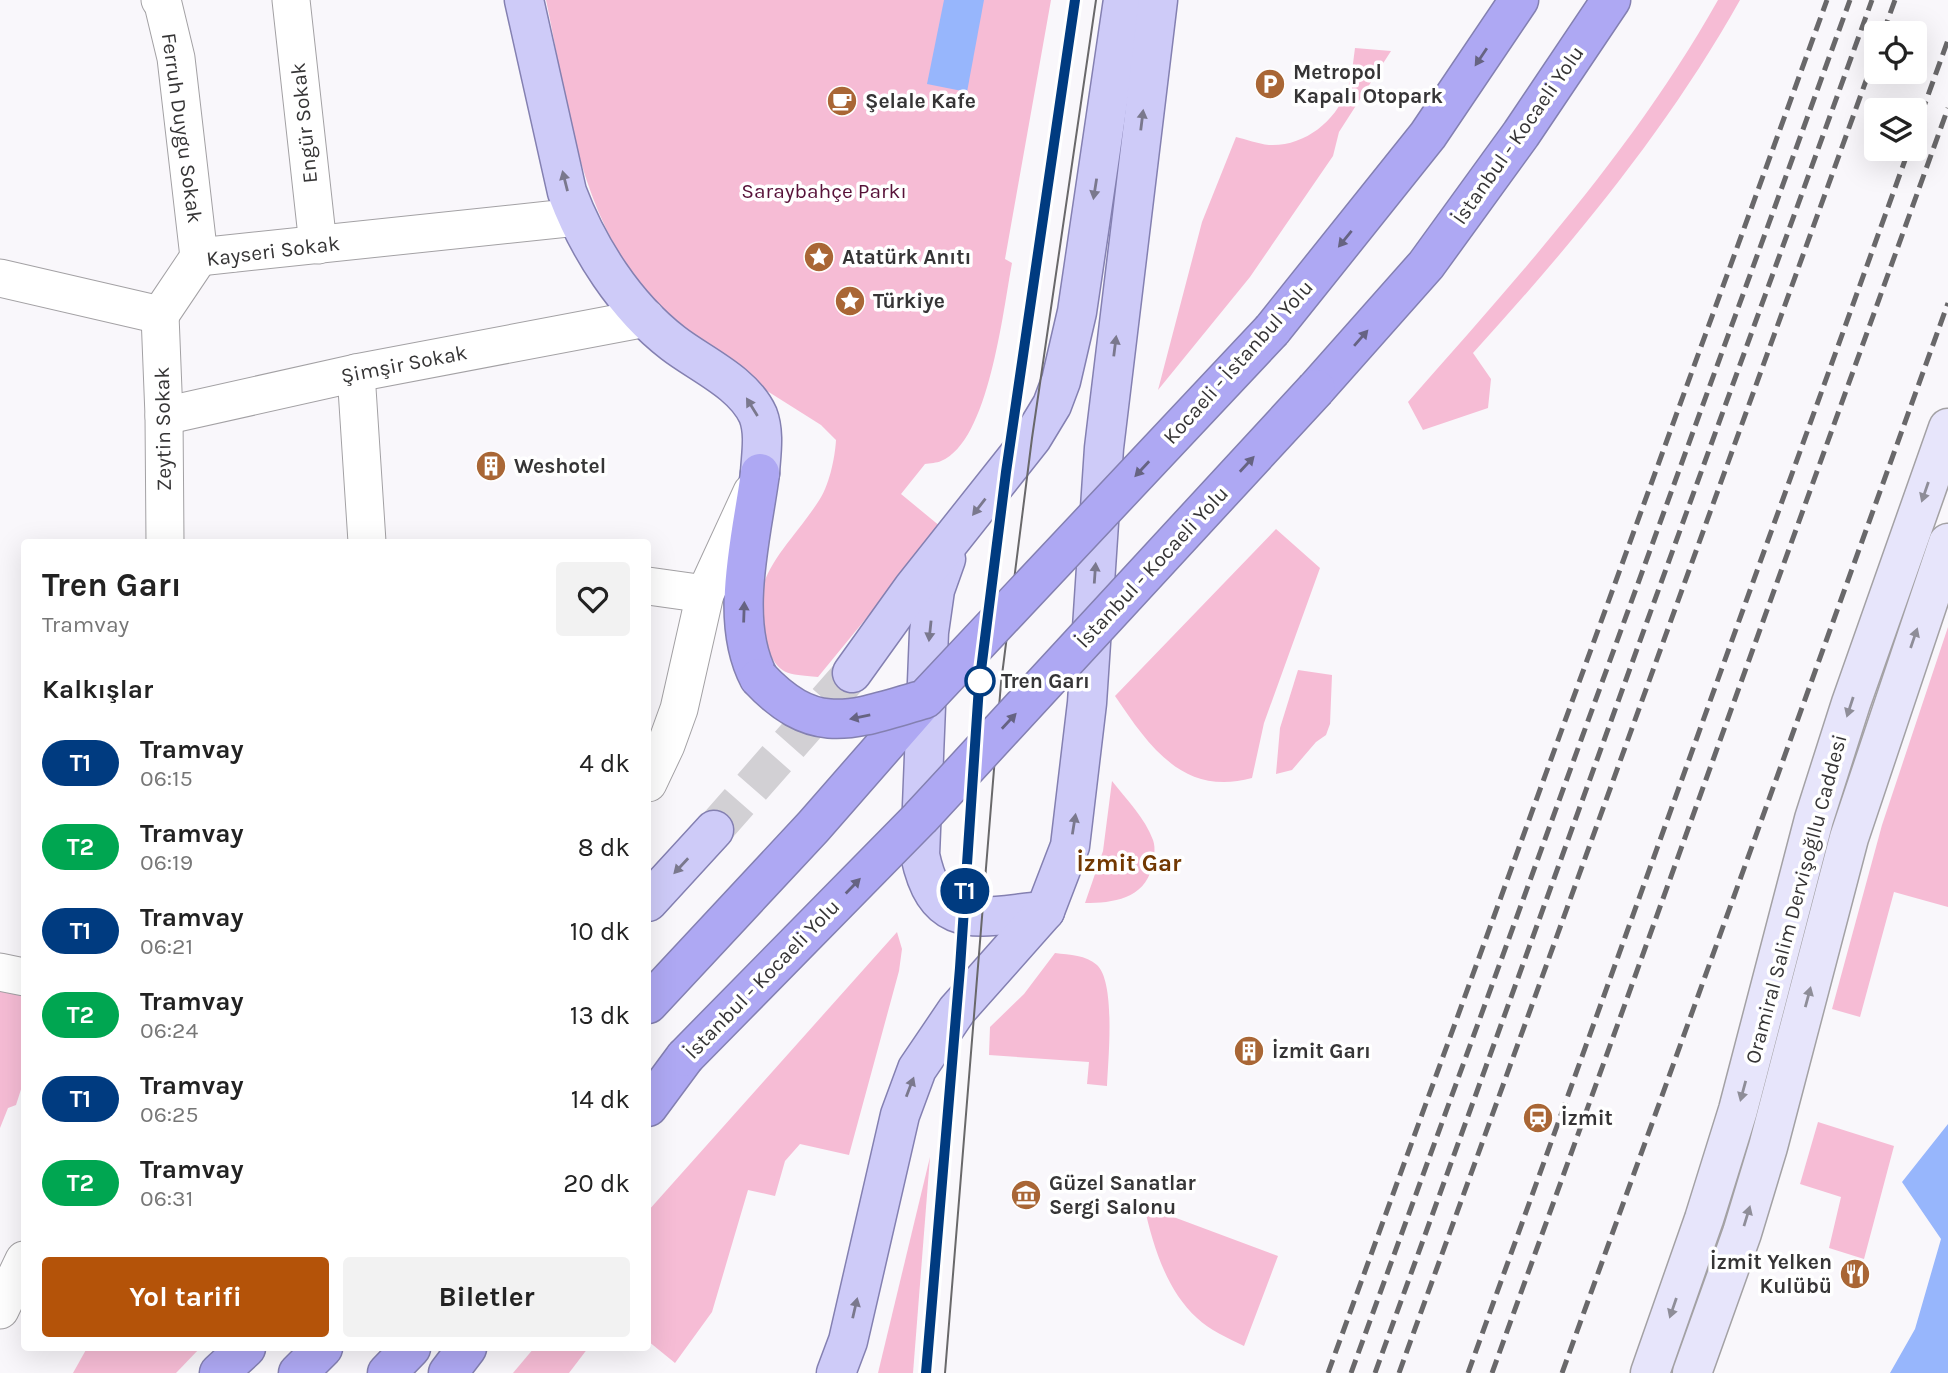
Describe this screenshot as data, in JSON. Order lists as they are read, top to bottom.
{
  "streets": {
    "highway": ["İstanbul - Kocaeli Yolu", "Kocaeli - İstanbul Yolu"],
    "main road": ["Oramiral Salim Dervişoğllu Caddesi"],
    "street": [
      "Engür Sokak",
      "Ferruh Duygu Sokak",
      "Kayseri Sokak",
      "Şimşir Sokak",
      "Zeytin Sokak"
    ]
  },
  "crossings": [
    ["Engür Sokak", "Kayseri Sokak"],
    ["Ferruh Duygu Sokak", "Kayseri Sokak"],
    ["Kayseri Sokak", "Zeytin Sokak"],
    ["Şimşir Sokak", "Zeytin Sokak"]
  ],
  "one_way": ["Kocaeli - İstanbul Yolu"],
  "districts": ["İzmit Gar"],
  "parks": ["Saraybahçe Parkı"],
  "places": {
    "parking": ["Metropol Kapalı Otopark"],
    "cafe": ["Şelale Kafe"],
    "place": ["Atatürk Anıtı", "Türkiye"],
    "building": ["Weshotel", "İzmit Garı"],
    "other": ["Tren Garı"],
    "station": ["İzmit"],
    "museum": ["Güzel Sanatlar Sergi Salonu"],
    "restaurant": ["İzmit Yelken Kulübü"]
  },
  "lines": ["tram line T1"],
  "page": {
    "on_map": "T1",
    "heading": [
      ["Tren Garı", "Tramvay"],
      "Kalkışlar"
    ],
    "list": [
      {
        "mark": "T1",
        "name": "Tramvay",
        "note": "06:15",
        "value": "4 dk"
      },
      {
        "mark": "T2",
        "name": "Tramvay",
        "note": "06:19",
        "value": "8 dk"
      },
      {
        "mark": "T1",
        "name": "Tramvay",
        "note": "06:21",
        "value": "10 dk"
      },
      {
        "mark": "T2",
        "name": "Tramvay",
        "note": "06:24",
        "value": "13 dk"
      },
      {
        "mark": "T1",
        "name": "Tramvay",
        "note": "06:25",
        "value": "14 dk"
      },
      {
        "mark": "T2",
        "name": "Tramvay",
        "note": "06:31",
        "value": "20 dk"
      }
    ],
    "buttons": ["Yol tarifi", "Biletler"]
  }
}
